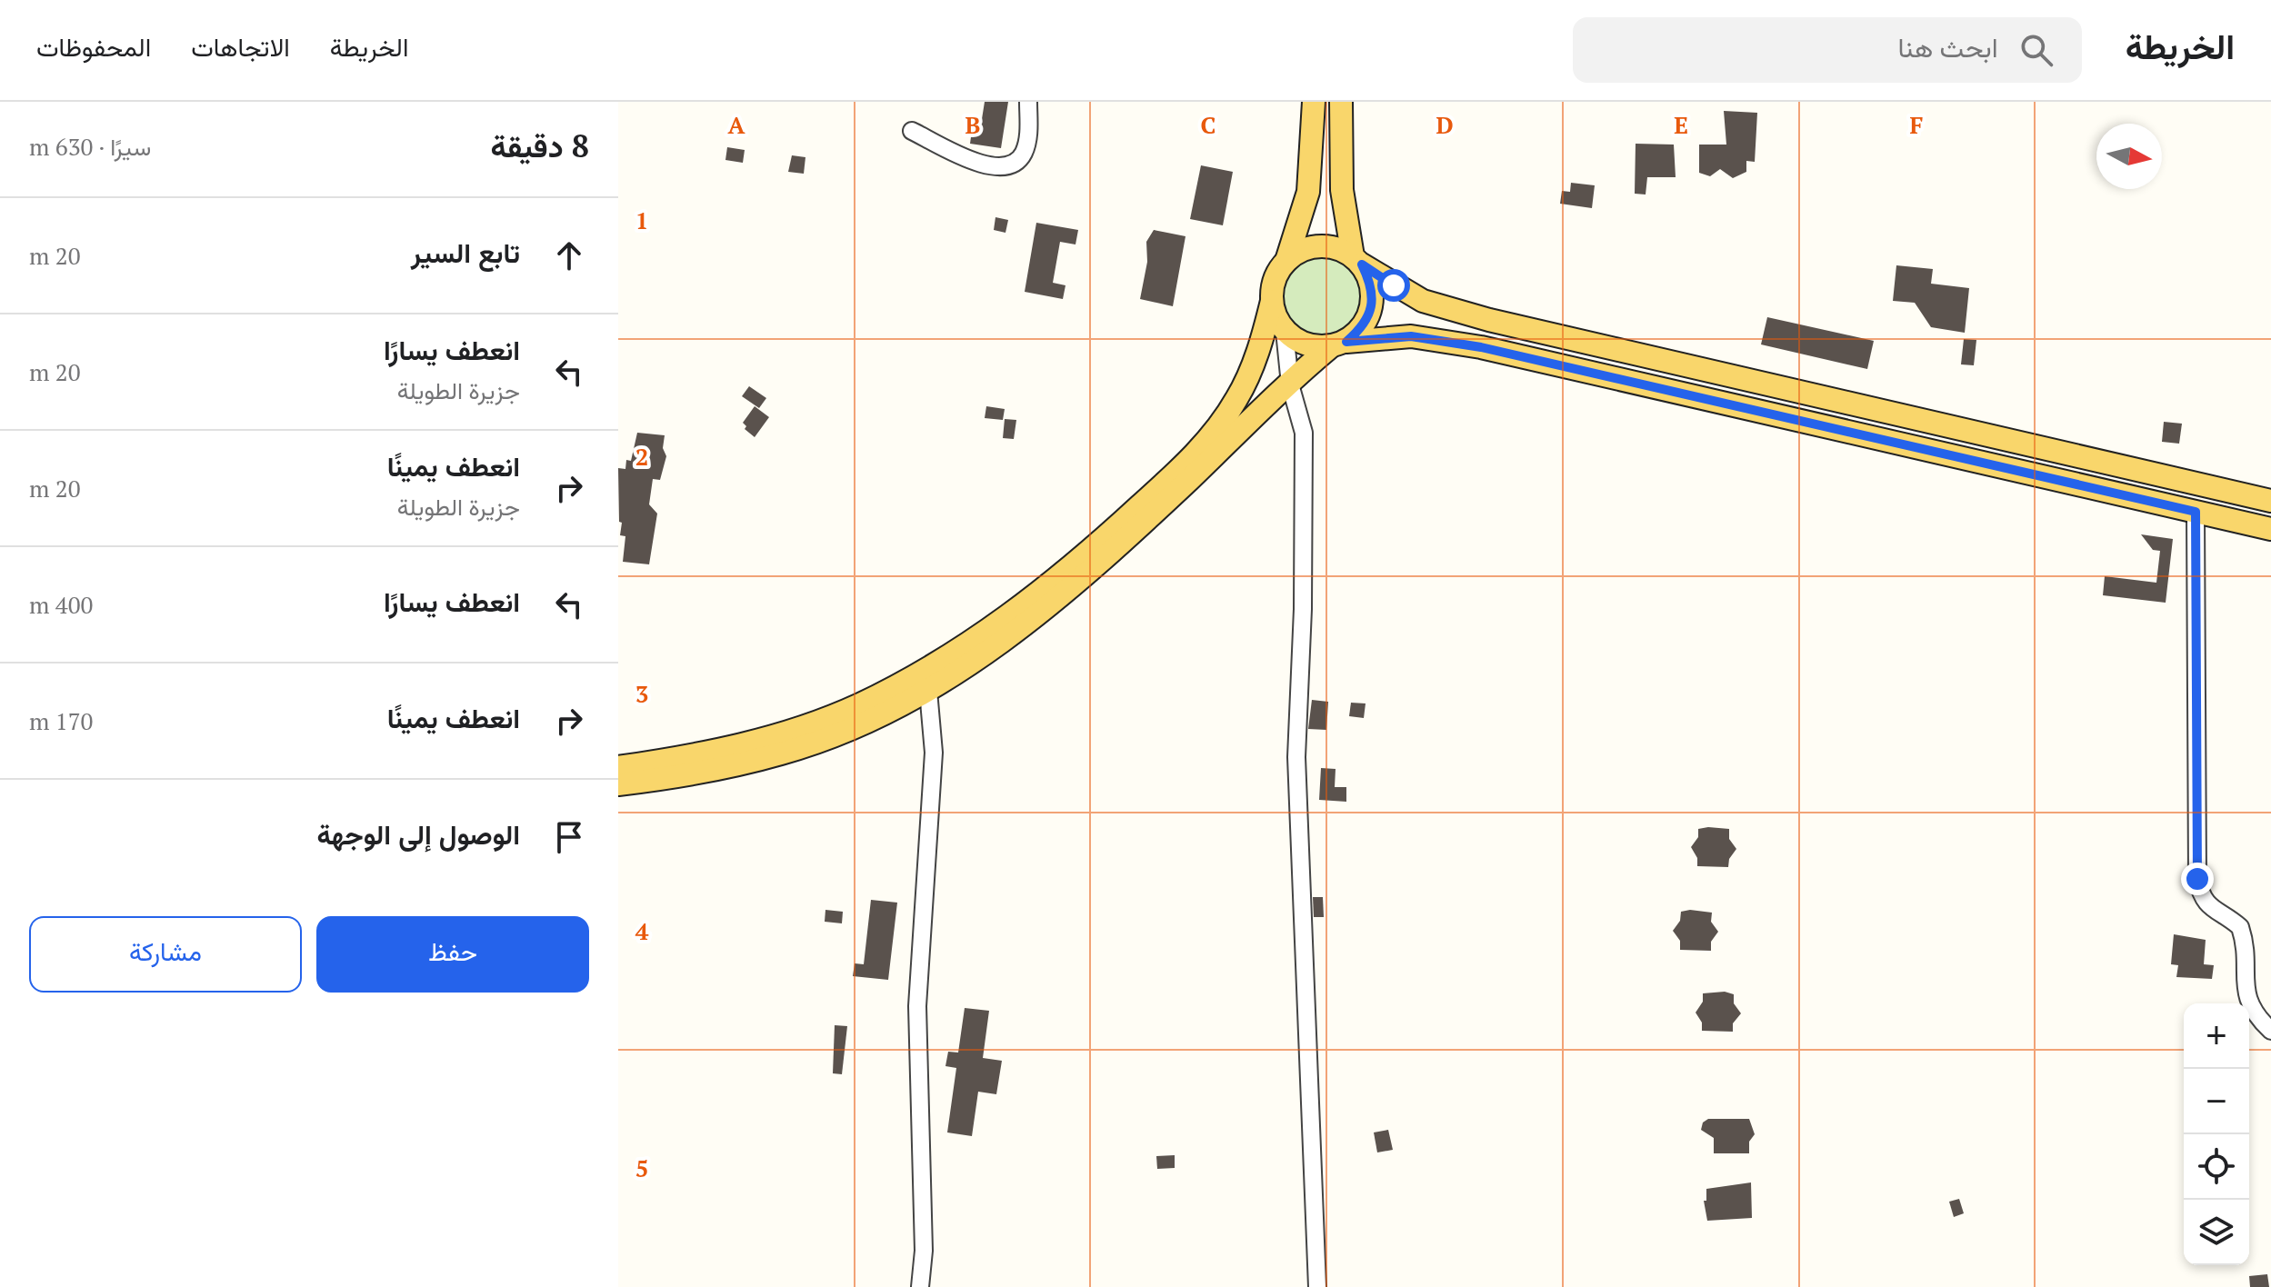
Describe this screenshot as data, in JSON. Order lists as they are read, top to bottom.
{
  "north": "right",
  "page": {
    "header": "الخريطة",
    "search": "ابحث هنا",
    "nav": ["الخريطة", "الاتجاهات", "المحفوظات"],
    "heading": ["8 دقيقة", "سيرًا · 630 m"],
    "list": [
      ["تابع السير", "20 m"],
      ["انعطف يسارًا", "جزيرة الطويلة", "20 m"],
      ["انعطف يمينًا", "جزيرة الطويلة", "20 m"],
      ["انعطف يسارًا", "400 m"],
      ["انعطف يمينًا", "170 m"],
      "الوصول إلى الوجهة"
    ],
    "buttons": ["حفظ", "مشاركة"],
    "map_buttons": ["+", "−"]
  },
  "grid": {
    "columns": [
      "A",
      "B",
      "C",
      "D",
      "E",
      "F"
    ],
    "rows": [
      "1",
      "2",
      "3",
      "4",
      "5"
    ]
  }
}
